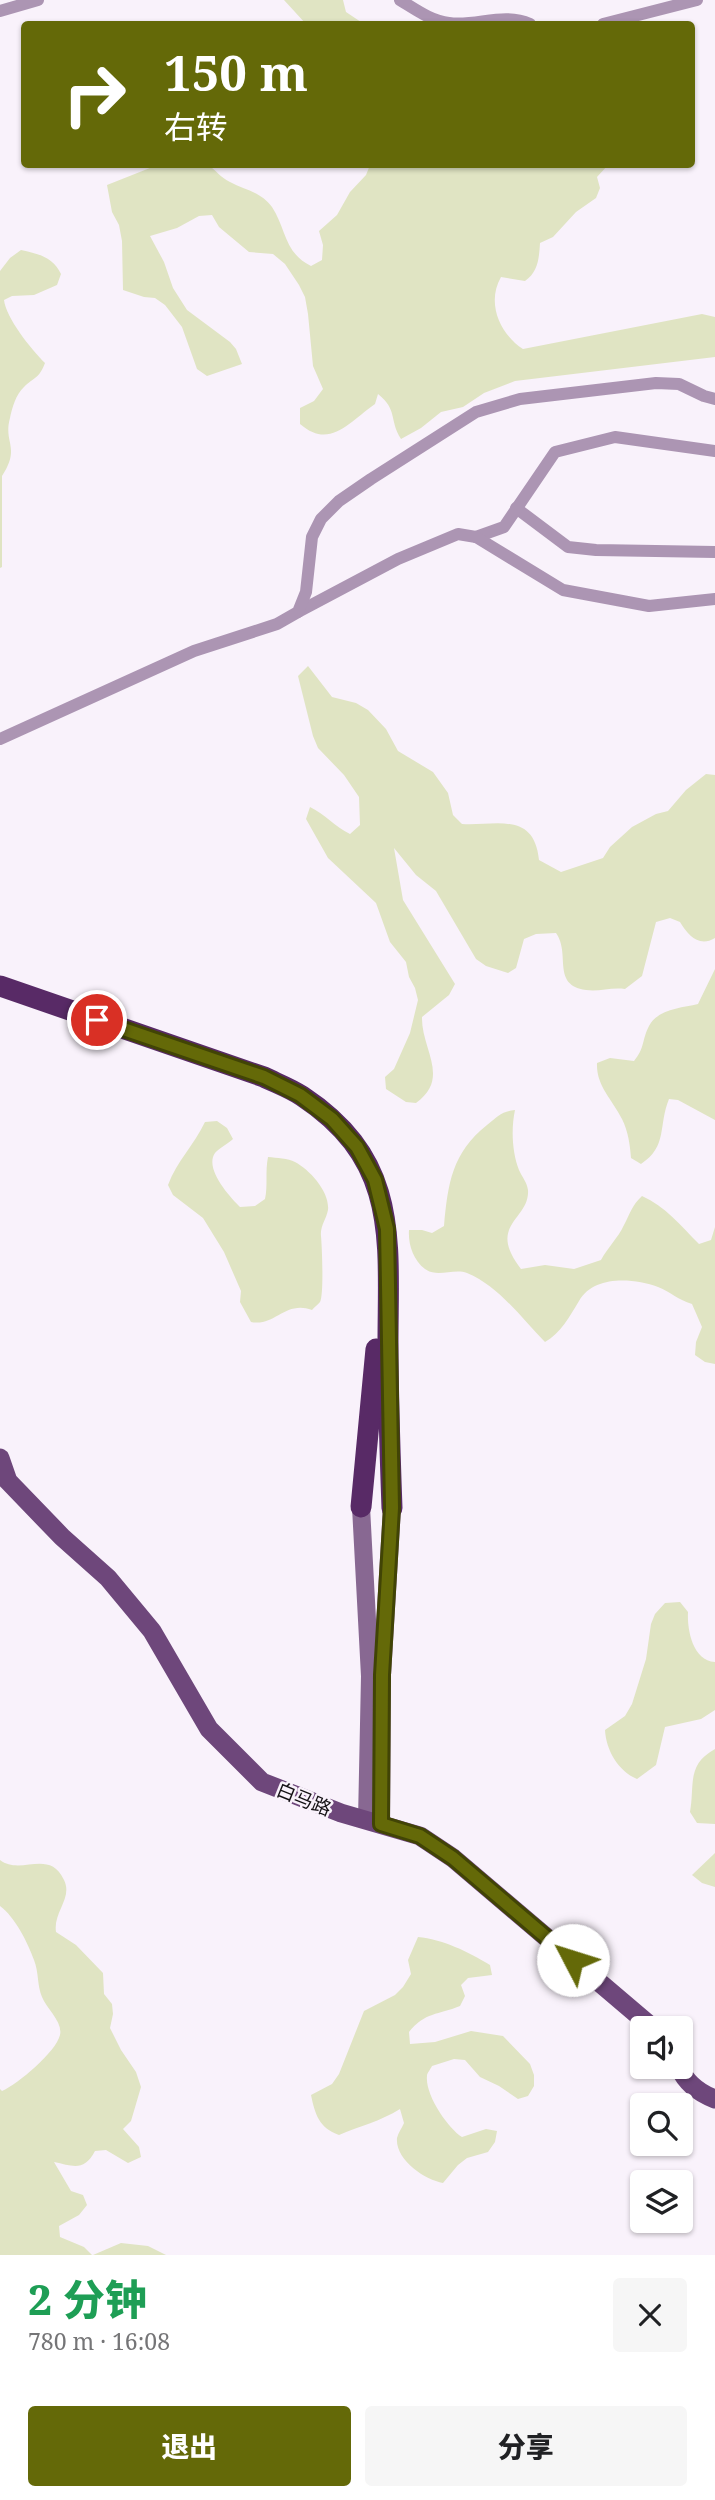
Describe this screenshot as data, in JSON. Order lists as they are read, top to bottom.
{
  "streets": {
    "main road": ["白马路"]
  },
  "page": {
    "turn": ["150 m", "右转"],
    "heading": ["2 分钟", "780 m · 16:08"],
    "buttons": ["退出", "分享"]
  }
}
